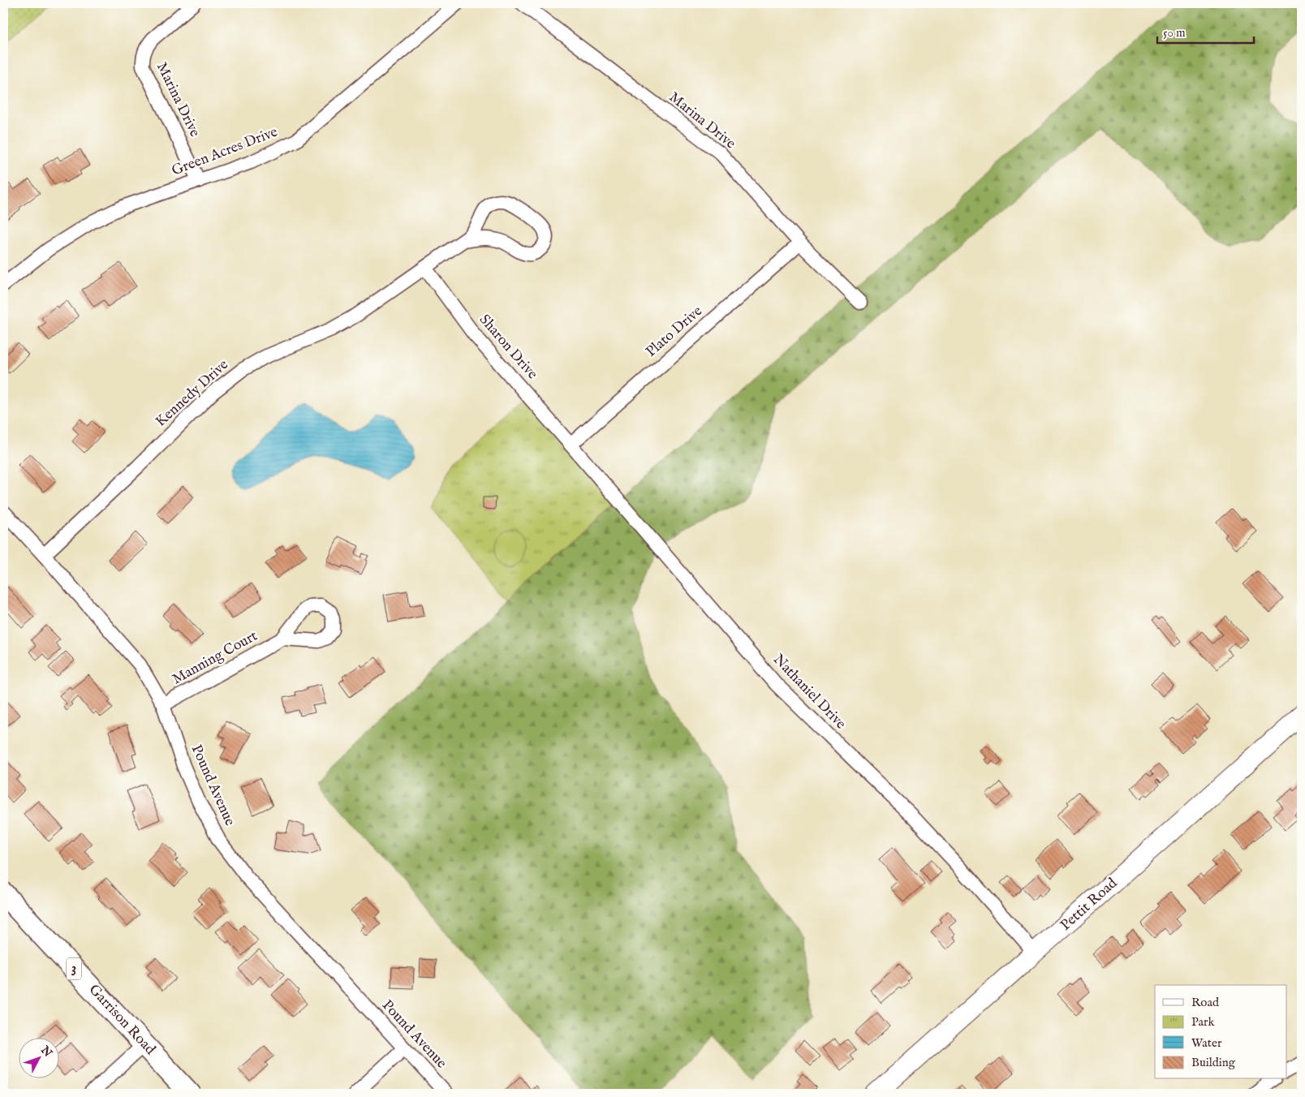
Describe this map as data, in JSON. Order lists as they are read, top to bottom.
{
  "streets": {
    "main road": ["3", "Garrison Road"],
    "street": [
      "Marina Drive",
      "Green Acres Drive",
      "Plato Drive",
      "Sharon Drive",
      "Kennedy Drive",
      "Manning Court",
      "Nathaniel Drive",
      "Pound Avenue",
      "Pettit Road"
    ]
  },
  "crossings": [
    ["Marina Drive", "Green Acres Drive"],
    ["Marina Drive", "Plato Drive"],
    ["Plato Drive", "Sharon Drive"],
    ["Plato Drive", "Nathaniel Drive"],
    ["Sharon Drive", "Kennedy Drive"],
    ["Sharon Drive", "Nathaniel Drive"],
    ["Kennedy Drive", "Pound Avenue"],
    ["Manning Court", "Pound Avenue"],
    ["Nathaniel Drive", "Pettit Road"]
  ],
  "legend": [
    "Road",
    "Park",
    "Water",
    "Building"
  ],
  "scale_bar": "50 m",
  "north": "top right"
}
